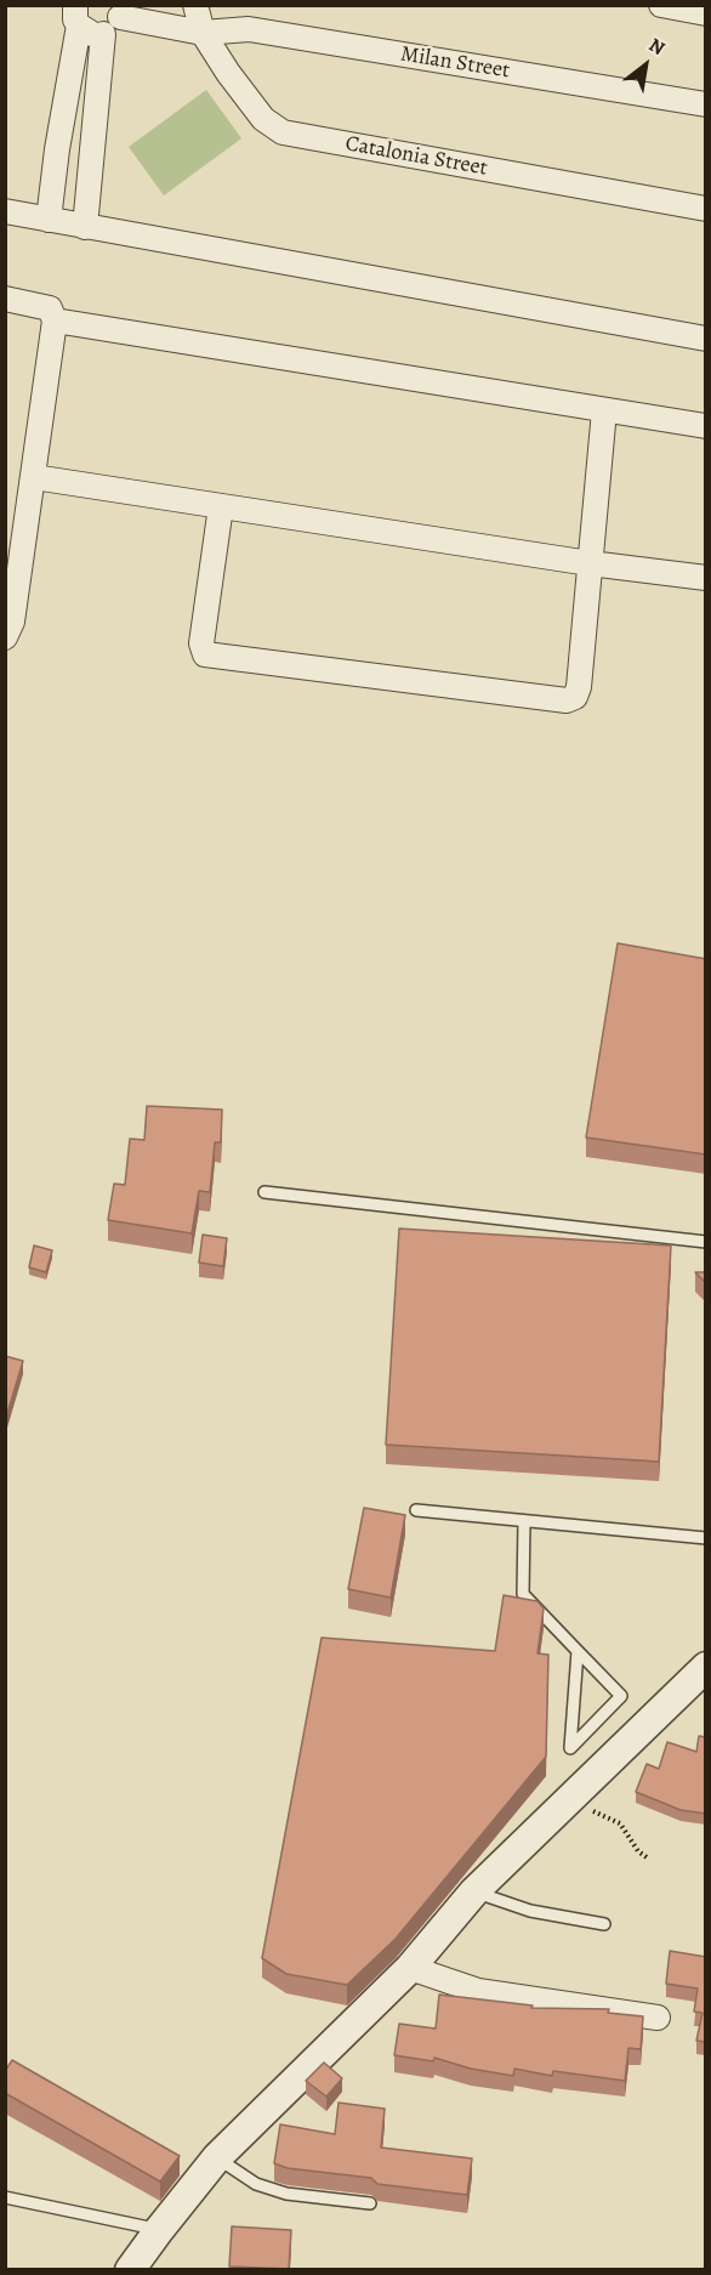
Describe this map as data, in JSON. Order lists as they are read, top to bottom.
{
  "streets": {
    "street": ["Milan Street", "Catalonia Street"]
  },
  "crossings": [
    ["Milan Street", "Catalonia Street"]
  ],
  "north": "top right"
}
